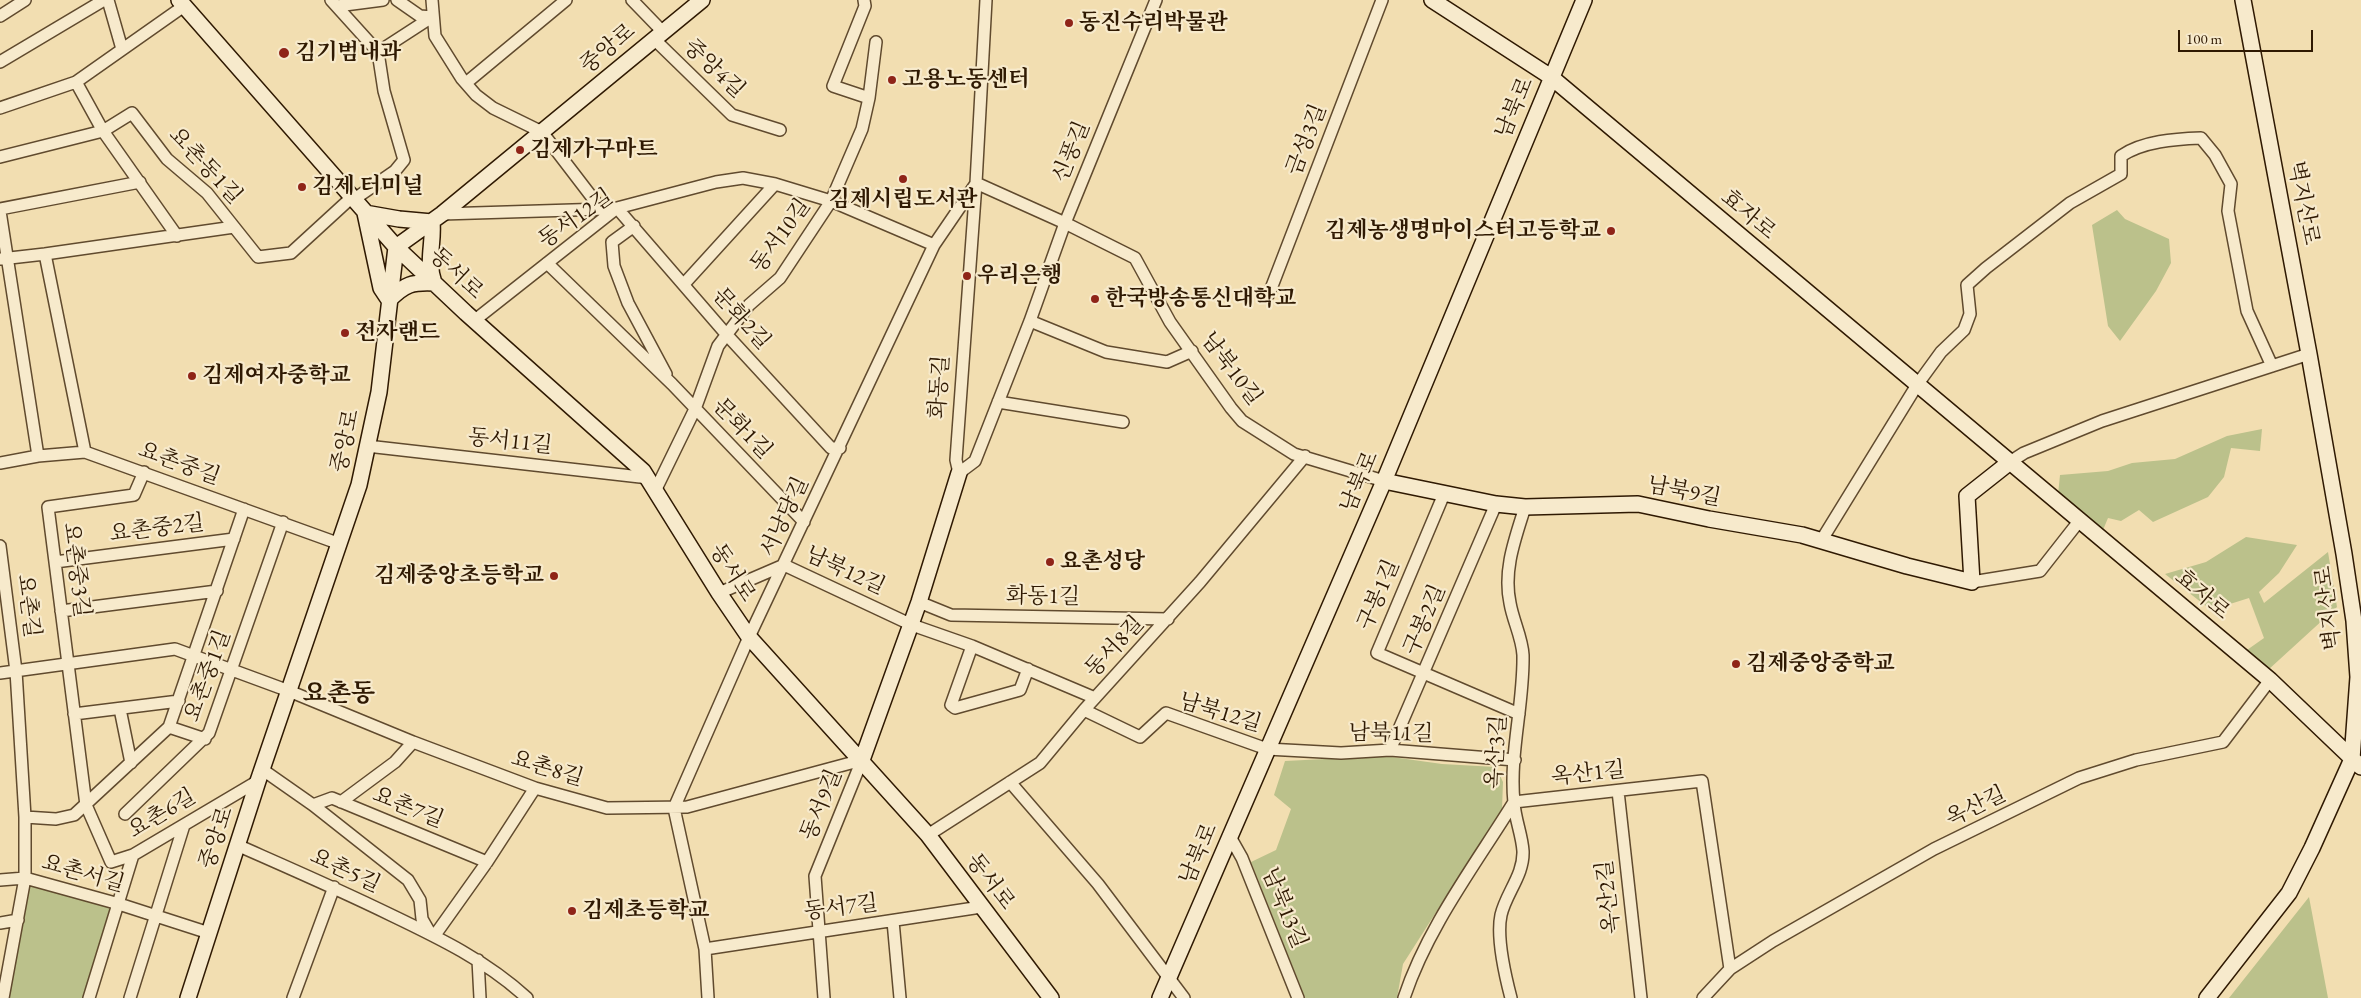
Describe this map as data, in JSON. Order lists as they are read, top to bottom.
{
  "streets": {
    "street": [
      "중앙로",
      "중앙4길",
      "남북로",
      "금성3길",
      "신풍길",
      "요촌동1길",
      "벽지산로",
      "효자로",
      "동서12길",
      "동서10길",
      "동서로",
      "문화2길",
      "남북10길",
      "화동길",
      "문화1길",
      "동서11길",
      "요촌중길",
      "남북9길",
      "서낭당길",
      "요촌중2길",
      "요촌중3길",
      "남북12길",
      "구봉1길",
      "화동1길",
      "요촌길",
      "구봉2길",
      "동서8길",
      "요촌중1길",
      "남북11길",
      "옥산3길",
      "요촌8길",
      "옥산1길",
      "동서9길",
      "옥산길",
      "요촌7길",
      "요촌6길",
      "요촌5길",
      "요촌서길",
      "옥산2길",
      "동서7길",
      "남북13길"
    ]
  },
  "crossings": [
    ["중앙로", "중앙4길"],
    ["중앙로", "동서로"],
    ["중앙로", "동서11길"],
    ["중앙로", "요촌중길"],
    ["중앙로", "요촌8길"],
    ["중앙로", "요촌6길"],
    ["중앙로", "요촌5길"],
    ["중앙로", "요촌서길"],
    ["남북로", "효자로"],
    ["남북로", "남북10길"],
    ["남북로", "남북9길"],
    ["남북로", "남북12길"],
    ["남북로", "남북11길"],
    ["남북로", "남북13길"],
    ["신풍길", "남북10길"],
    ["신풍길", "화동길"],
    ["벽지산로", "효자로"],
    ["효자로", "옥산길"],
    ["동서12길", "동서10길"],
    ["동서12길", "동서로"],
    ["동서12길", "문화2길"],
    ["동서12길", "문화1길"],
    ["동서12길", "서낭당길"],
    ["동서10길", "동서로"],
    ["동서10길", "문화2길"],
    ["동서10길", "문화1길"],
    ["동서10길", "동서11길"],
    ["동서로", "화동길"],
    ["동서로", "동서11길"],
    ["동서로", "서낭당길"],
    ["동서로", "동서8길"],
    ["동서로", "동서9길"],
    ["동서로", "동서7길"],
    ["문화2길", "문화1길"],
    ["문화2길", "서낭당길"],
    ["남북10길", "화동길"],
    ["남북10길", "남북9길"],
    ["남북10길", "서낭당길"],
    ["남북10길", "동서8길"],
    ["화동길", "서낭당길"],
    ["화동길", "남북12길"],
    ["화동길", "화동1길"],
    ["화동길", "동서9길"],
    ["문화1길", "서낭당길"],
    ["요촌중길", "요촌중2길"],
    ["요촌중길", "요촌중3길"],
    ["요촌중길", "요촌중1길"],
    ["남북9길", "구봉1길"],
    ["남북9길", "구봉2길"],
    ["남북9길", "옥산3길"],
    ["서낭당길", "남북12길"],
    ["서낭당길", "요촌8길"],
    ["서낭당길", "동서9길"],
    ["요촌중2길", "요촌중3길"],
    ["요촌중2길", "요촌길"],
    ["요촌중3길", "요촌6길"],
    ["남북12길", "동서8길"],
    ["남북12길", "남북11길"],
    ["구봉1길", "구봉2길"],
    ["구봉1길", "옥산3길"],
    ["화동1길", "동서8길"],
    ["요촌길", "요촌서길"],
    ["구봉2길", "남북11길"],
    ["남북11길", "옥산3길"],
    ["옥산3길", "옥산1길"],
    ["요촌8길", "동서9길"],
    ["옥산1길", "옥산길"],
    ["옥산1길", "옥산2길"],
    ["동서9길", "동서7길"]
  ],
  "districts": ["요촌동"],
  "places": [
    "동진수리박물관",
    "김기범내과",
    "고용노동센터",
    "김제가구마트",
    "김제시립도서관",
    "김제 터미널",
    "김제농생명마이스터고등학교",
    "우리은행",
    "한국방송통신대학교",
    "전자랜드",
    "김제여자중학교",
    "요촌성당",
    "김제중앙초등학교",
    "김제중앙중학교",
    "김제초등학교"
  ],
  "scale_bar": "100 m"
}
